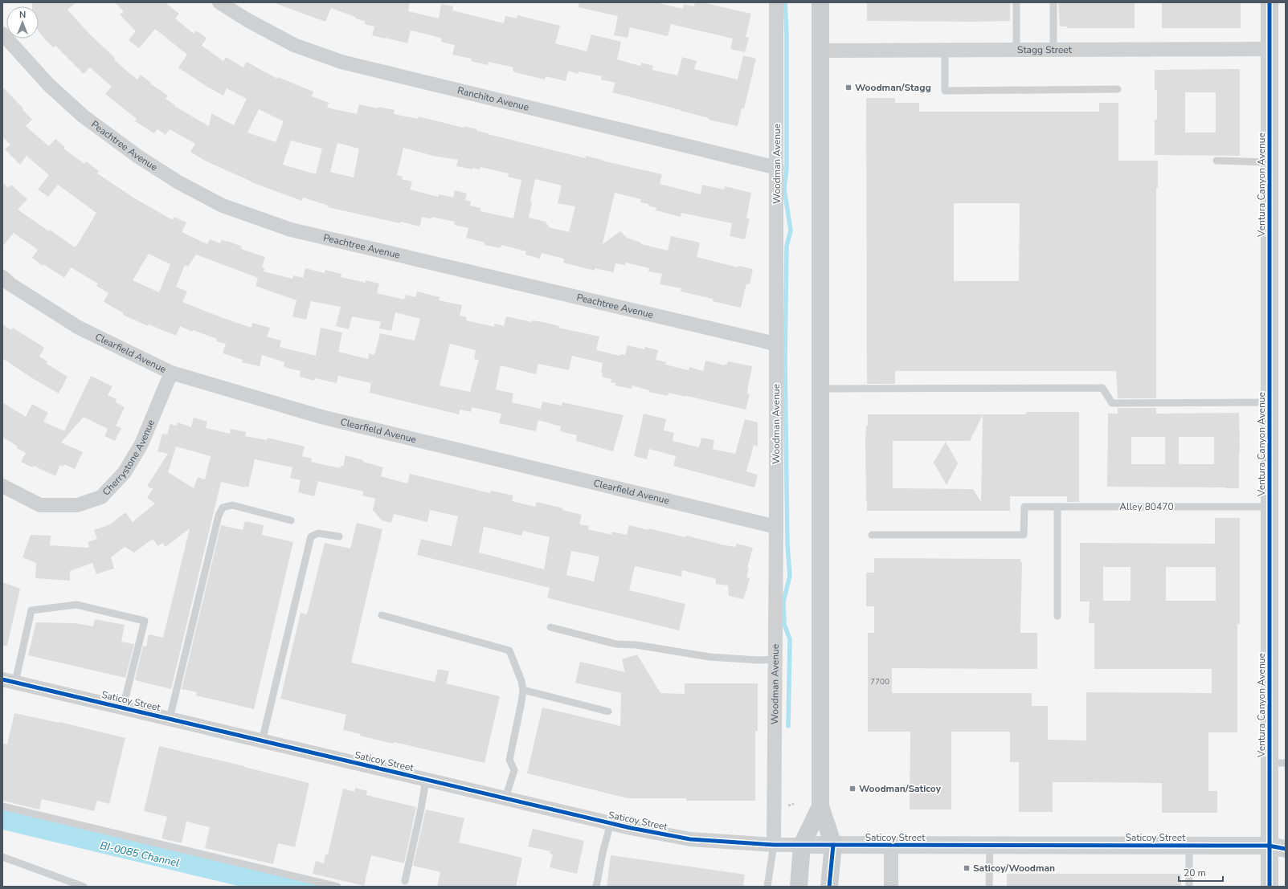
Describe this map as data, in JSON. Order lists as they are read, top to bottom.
{
  "streets": {
    "street": [
      "Stagg Street",
      "Ranchito Avenue",
      "Peachtree Avenue",
      "Woodman Avenue",
      "Ventura Canyon Avenue",
      "Clearfield Avenue",
      "Cherrystone Avenue",
      "Saticoy Street"
    ],
    "lane": ["Alley 80470"]
  },
  "crossings": [
    ["Stagg Street", "Ventura Canyon Avenue"],
    ["Ranchito Avenue", "Woodman Avenue"],
    ["Peachtree Avenue", "Woodman Avenue"],
    ["Woodman Avenue", "Clearfield Avenue"],
    ["Woodman Avenue", "Saticoy Street"],
    ["Ventura Canyon Avenue", "Alley 80470"],
    ["Ventura Canyon Avenue", "Saticoy Street"],
    ["Clearfield Avenue", "Cherrystone Avenue"]
  ],
  "water": ["BI-0085 Channel"],
  "places": {
    "transit": ["Woodman/Stagg", "Woodman/Saticoy", "Saticoy/Woodman"]
  },
  "house_numbers": ["7700"],
  "scale_bar": "20 m",
  "north": "top"
}
